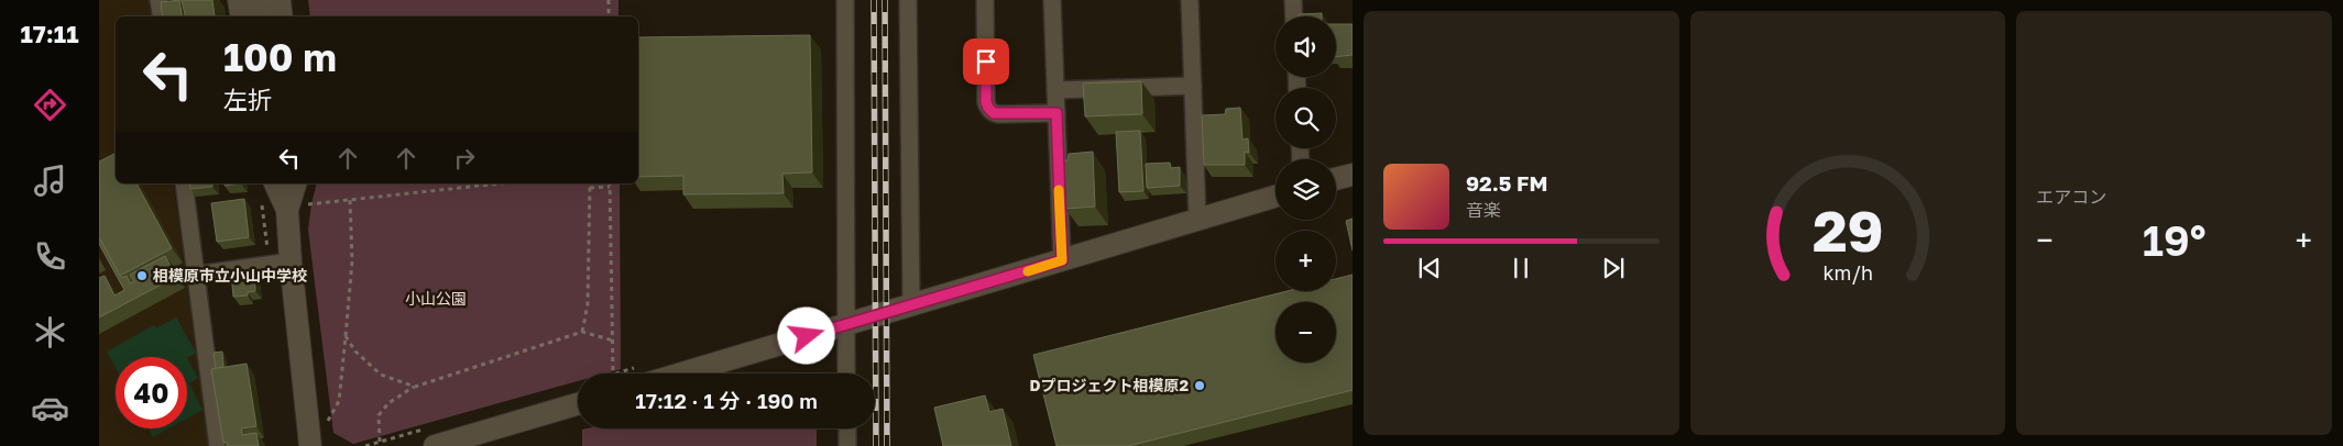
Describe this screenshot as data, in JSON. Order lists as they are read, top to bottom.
{
  "parks": ["小山公園"],
  "places": ["相模原市立小山中学校", "Dプロジェクト相模原2"],
  "page": {
    "tabs": "17:11",
    "tile": "エアコン",
    "map_buttons": ["+", "−"],
    "turn": ["100 m", "左折"],
    "song": ["92.5 FM", "音楽"],
    "heat": ["−", "19°", "+"],
    "limit": "40",
    "trip": "17:12 · 1 分 · 190 m",
    "gauge": ["29", "km/h"]
  }
}
